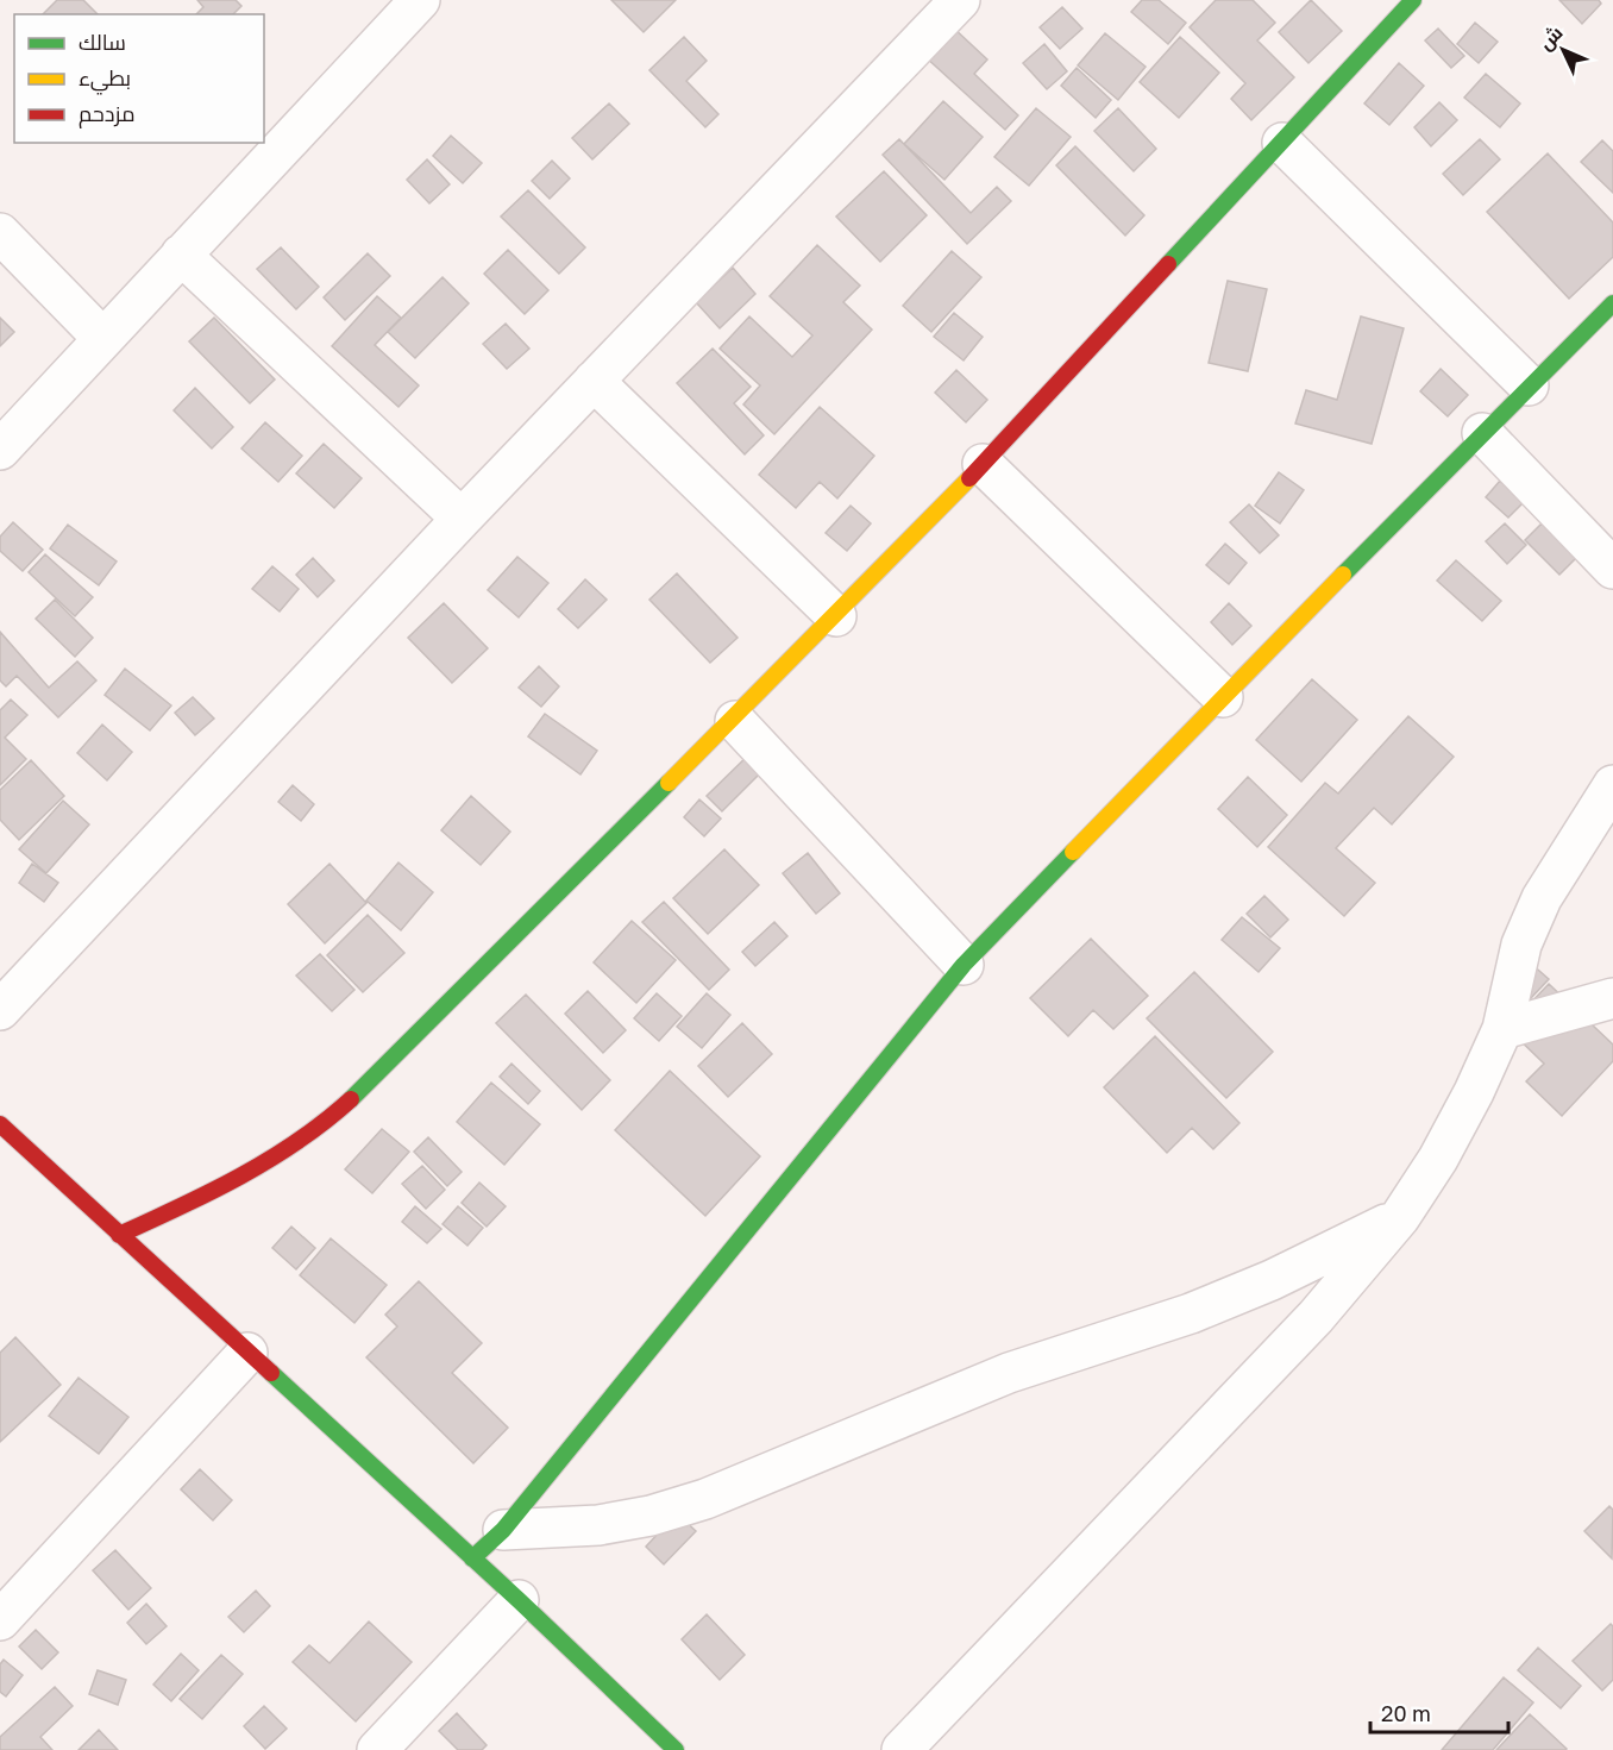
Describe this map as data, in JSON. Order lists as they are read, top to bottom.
{
  "legend": ["سالك", "بطيء", "مزدحم"],
  "scale_bar": "20 m",
  "north": "top left"
}
